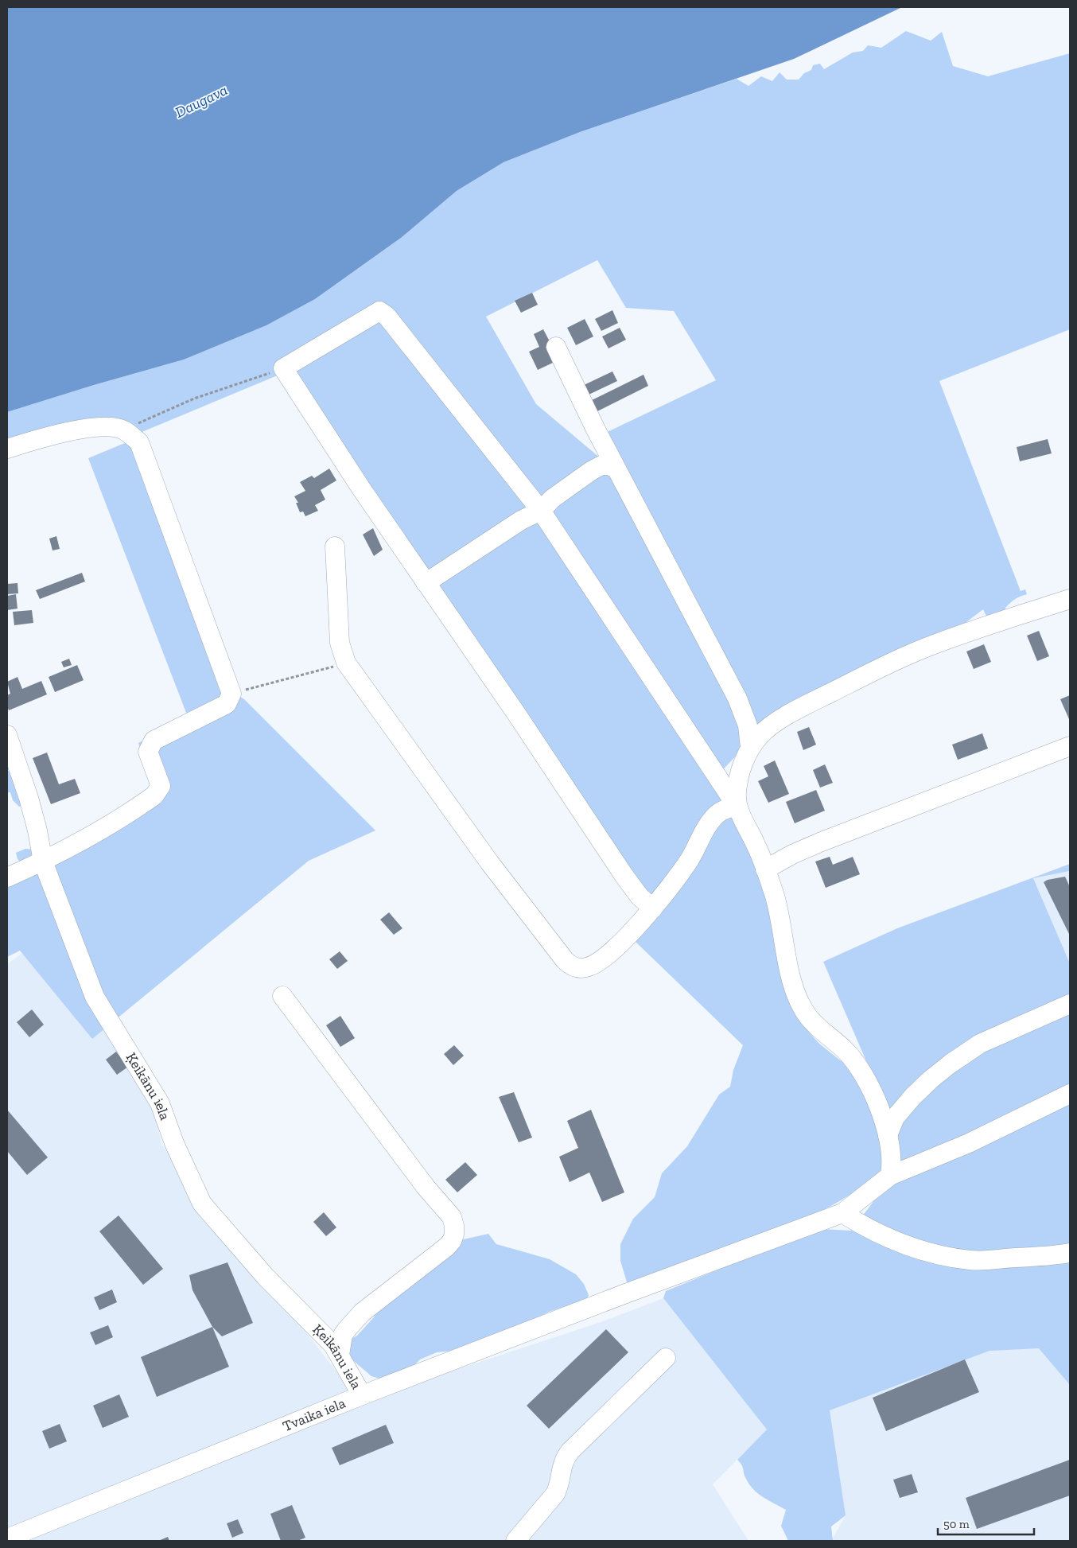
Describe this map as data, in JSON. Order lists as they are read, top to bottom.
{
  "streets": {
    "street": ["Ķeikānu iela", "Tvaika iela"]
  },
  "crossings": [
    ["Ķeikānu iela", "Tvaika iela"]
  ],
  "water": ["Daugava"],
  "scale_bar": "50 m"
}
